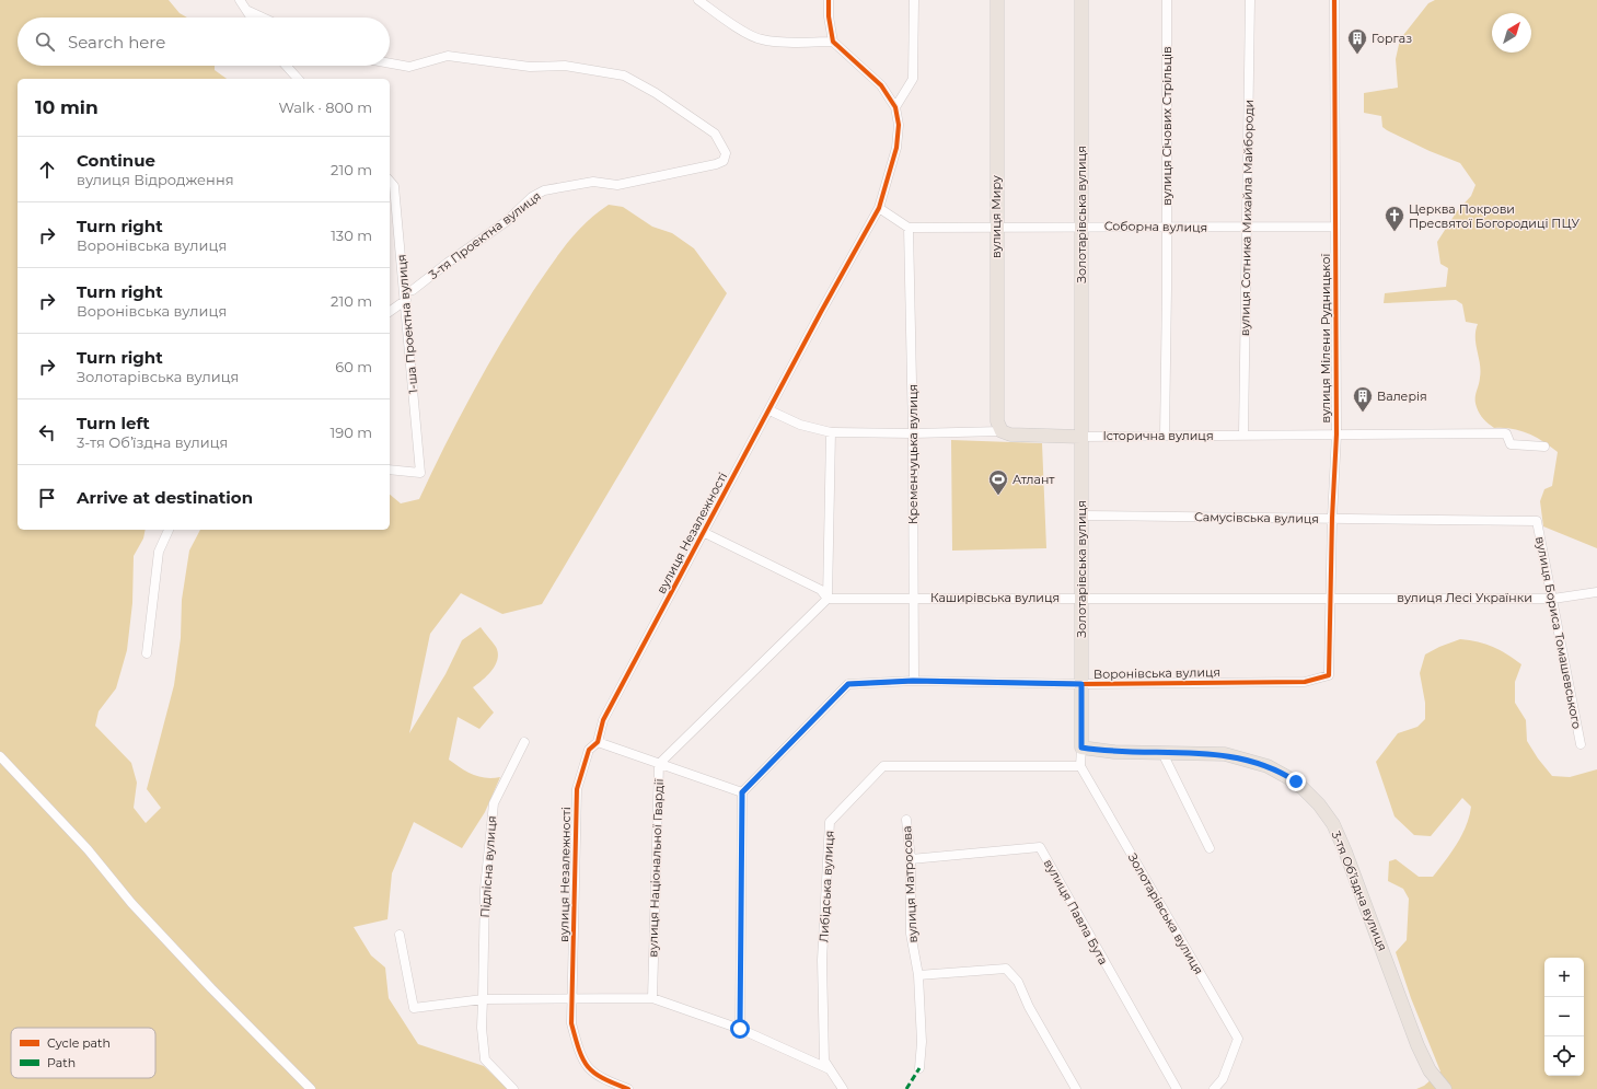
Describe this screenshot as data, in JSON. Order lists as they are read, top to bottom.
{
  "streets": {
    "main road": [
      "Золотарівська вулиця",
      "вулиця Миру",
      "Історична вулиця",
      "3-тя Обʼїздна вулиця"
    ],
    "street": [
      "вулиця Січових Стрільців",
      "вулиця Сотника Михайла Майбороди",
      "Соборна вулиця",
      "3-тя Проектна вулиця",
      "1-ша Проектна вулиця",
      "вулиця Мілени Рудницької",
      "Кременчуцька вулиця",
      "Самусівська вулиця",
      "вулиця Незалежності",
      "Каширівська вулиця",
      "вулиця Лесі Українки",
      "вулиця Бориса Томашевського",
      "Воронівська вулиця",
      "Підлісна вулиця",
      "вулиця Національної Гвардії",
      "вулиця Матросова",
      "Либідська вулиця",
      "вулиця Павла Бута"
    ]
  },
  "crossings": [
    ["вулиця Січових Стрільців", "Соборна вулиця"],
    ["вулиця Січових Стрільців", "Історична вулиця"],
    ["Золотарівська вулиця", "Соборна вулиця"],
    ["Золотарівська вулиця", "Історична вулиця"],
    ["Золотарівська вулиця", "Самусівська вулиця"],
    ["Золотарівська вулиця", "Каширівська вулиця"],
    ["Золотарівська вулиця", "Воронівська вулиця"],
    ["Золотарівська вулиця", "Либідська вулиця"],
    ["Золотарівська вулиця", "3-тя Обʼїздна вулиця"],
    ["вулиця Миру", "Соборна вулиця"],
    ["вулиця Миру", "Історична вулиця"],
    ["вулиця Сотника Михайла Майбороди", "Соборна вулиця"],
    ["вулиця Сотника Михайла Майбороди", "Історична вулиця"],
    ["Соборна вулиця", "вулиця Мілени Рудницької"],
    ["Соборна вулиця", "Кременчуцька вулиця"],
    ["3-тя Проектна вулиця", "1-ша Проектна вулиця"],
    ["вулиця Мілени Рудницької", "Історична вулиця"],
    ["вулиця Мілени Рудницької", "Самусівська вулиця"],
    ["вулиця Мілени Рудницької", "Каширівська вулиця"],
    ["вулиця Мілени Рудницької", "вулиця Лесі Українки"],
    ["вулиця Мілени Рудницької", "Воронівська вулиця"],
    ["Історична вулиця", "Кременчуцька вулиця"],
    ["Історична вулиця", "вулиця Незалежності"],
    ["Кременчуцька вулиця", "Каширівська вулиця"],
    ["Кременчуцька вулиця", "Воронівська вулиця"],
    ["Самусівська вулиця", "вулиця Бориса Томашевського"],
    ["Каширівська вулиця", "вулиця Лесі Українки"],
    ["Каширівська вулиця", "вулиця Національної Гвардії"],
    ["вулиця Лесі Українки", "вулиця Бориса Томашевського"],
    ["вулиця Матросова", "вулиця Павла Бута"]
  ],
  "places": {
    "building": ["Горгаз", "Валерія"],
    "church": ["Церква Покрови Пресвятої Богородиці ПЦУ"],
    "sports": ["Атлант"]
  },
  "legend": ["Cycle path", "Path"],
  "north": "top right",
  "page": {
    "search": "Search here",
    "heading": ["10 min", "Walk · 800 m"],
    "list": [
      ["Continue", "вулиця Відродження", "210 m"],
      ["Turn right", "Воронівська вулиця", "130 m"],
      ["Turn right", "Воронівська вулиця", "210 m"],
      ["Turn right", "Золотарівська вулиця", "60 m"],
      ["Turn left", "3-тя Обʼїздна вулиця", "190 m"],
      "Arrive at destination"
    ],
    "map_buttons": ["+", "−"]
  }
}
